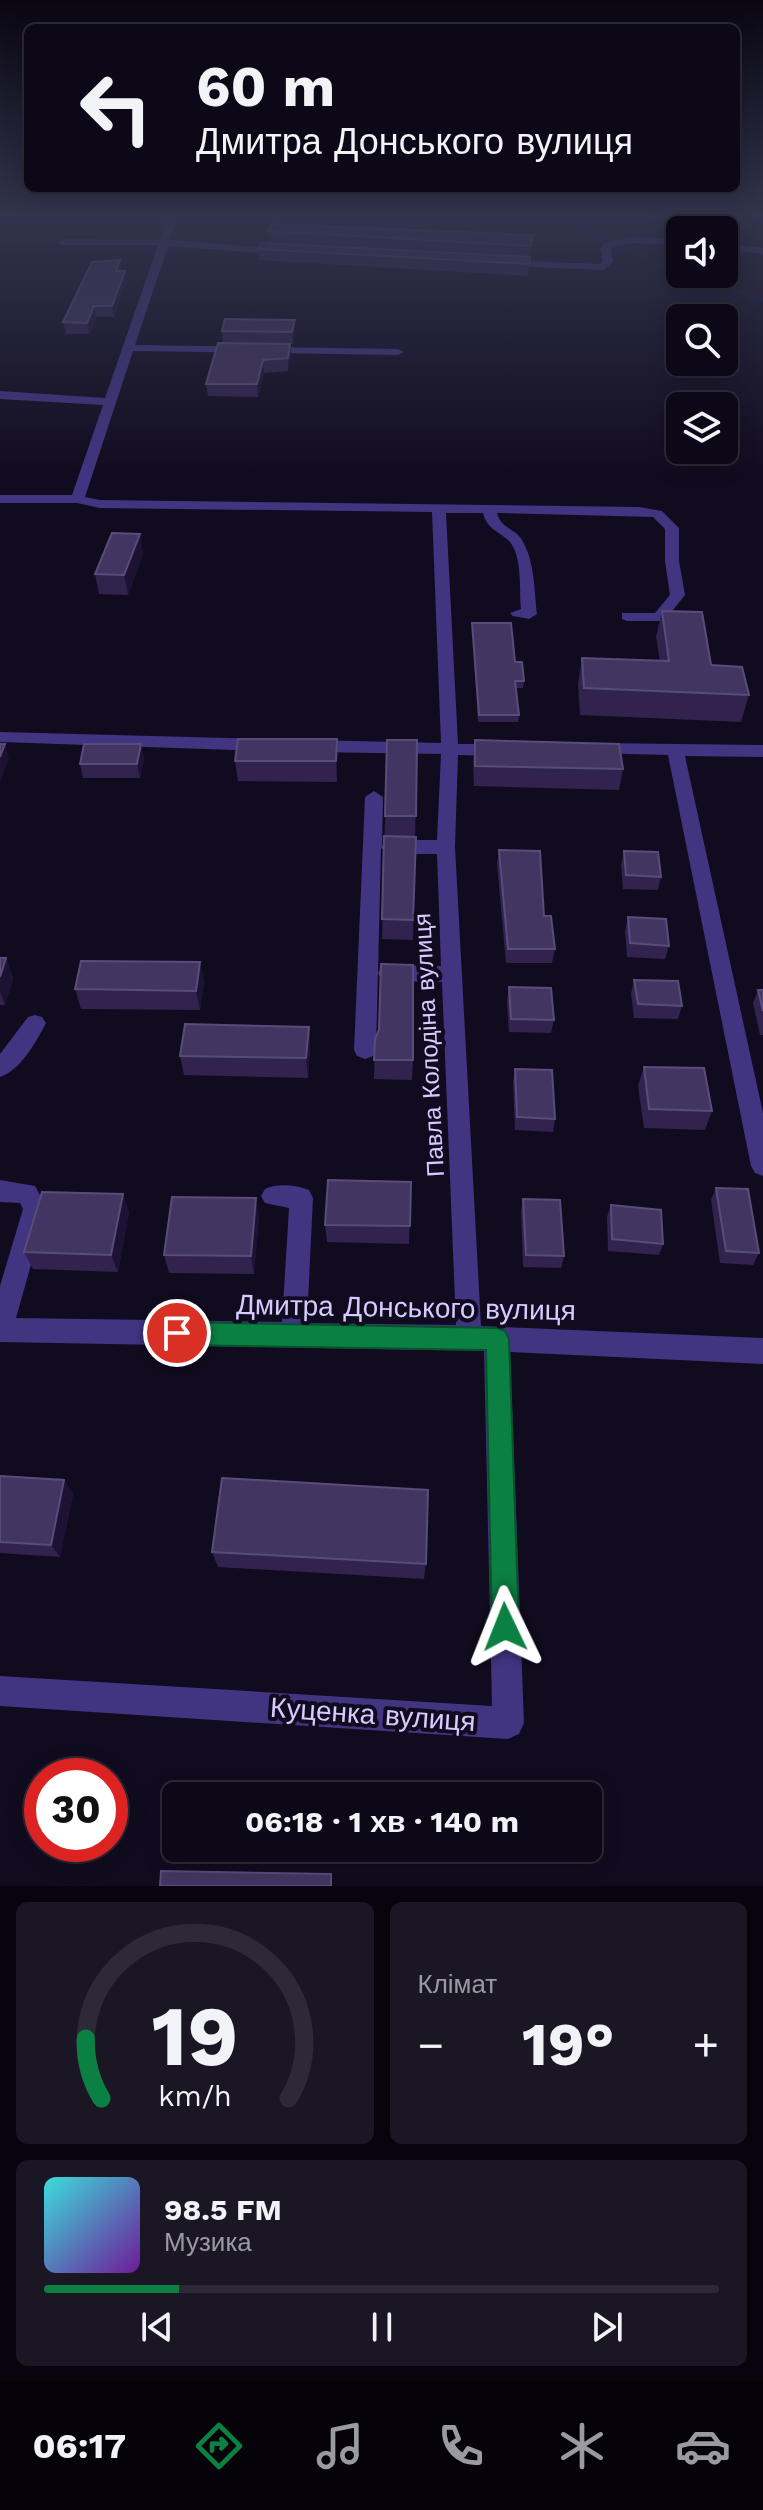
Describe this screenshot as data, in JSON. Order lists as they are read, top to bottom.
{
  "streets": {
    "street": ["Павла Колодіна вулиця", "Дмитра Донського вулиця", "Куценка вулиця"]
  },
  "crossings": [
    ["Павла Колодіна вулиця", "Дмитра Донського вулиця"],
    ["Павла Колодіна вулиця", "Куценка вулиця"],
    ["Дмитра Донського вулиця", "Куценка вулиця"]
  ],
  "page": {
    "turn": ["60 m", "Дмитра Донського вулиця"],
    "limit": "30",
    "trip": "06:18 · 1 хв · 140 m",
    "tile": "Клімат",
    "heat": ["−", "19°", "+"],
    "song": ["98.5 FM", "Музика"],
    "tabs": "06:17",
    "gauge": ["19", "km/h"]
  }
}
